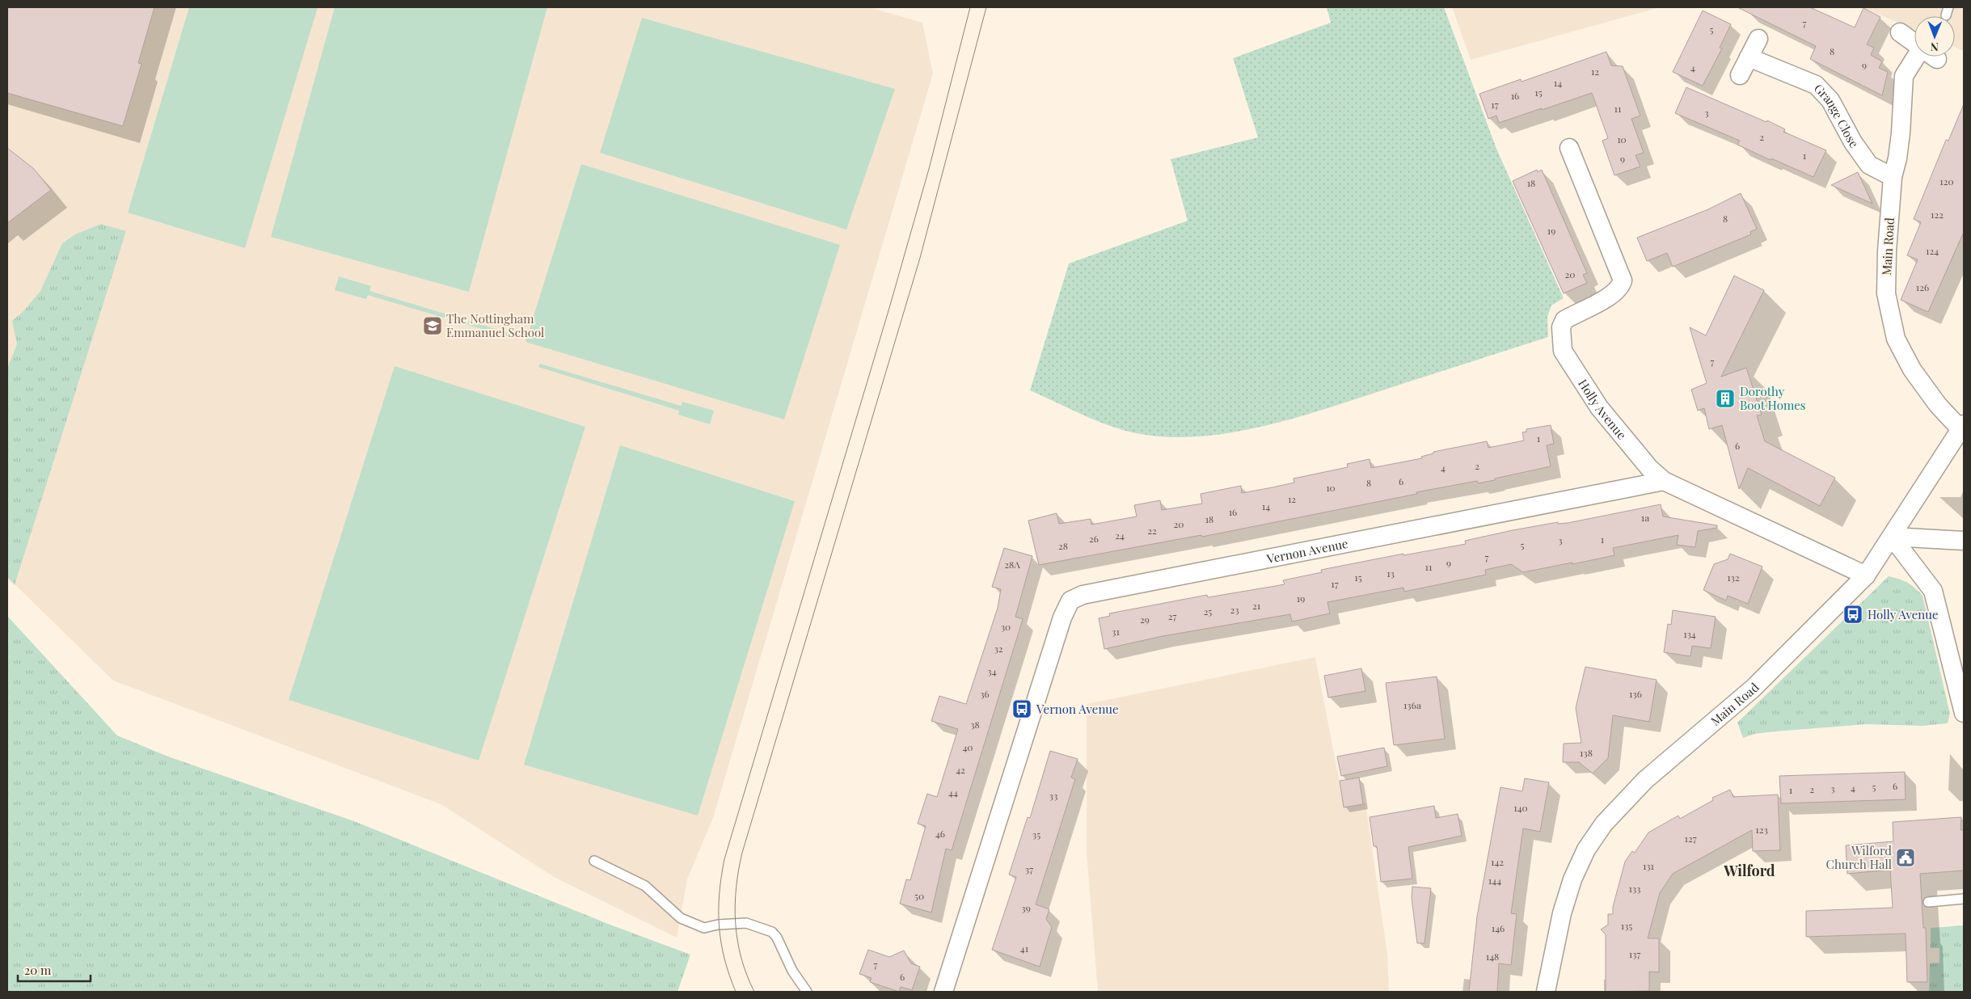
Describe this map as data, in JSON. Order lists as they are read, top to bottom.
{
  "streets": {
    "street": [
      "Grange Close",
      "Main Road",
      "Holly Avenue",
      "Vernon Avenue"
    ]
  },
  "crossings": [
    ["Grange Close", "Main Road"],
    ["Main Road", "Holly Avenue"],
    ["Holly Avenue", "Vernon Avenue"]
  ],
  "districts": ["Wilford"],
  "places": {
    "school or university": ["The Nottingham Emmanuel School"],
    "building": ["Dorothy Boot Homes"],
    "bus stop": ["Holly Avenue", "Vernon Avenue"],
    "public building": ["Wilford Church Hall"]
  },
  "house_numbers": [
    "7",
    "5",
    "8",
    "9",
    "4",
    "12",
    "14",
    "15",
    "16",
    "17",
    "11",
    "3",
    "2",
    "10",
    "1",
    "9",
    "120",
    "18",
    "122",
    "8",
    "19",
    "124",
    "20",
    "126",
    "7",
    "1",
    "6",
    "2",
    "4",
    "6",
    "8",
    "10",
    "12",
    "14",
    "16",
    "1a",
    "18",
    "20",
    "22",
    "24",
    "26",
    "1",
    "3",
    "5",
    "28",
    "7",
    "9",
    "28A",
    "11",
    "13",
    "15",
    "132",
    "17",
    "19",
    "21",
    "23",
    "25",
    "27",
    "29",
    "30",
    "31",
    "134",
    "32",
    "34",
    "36",
    "136",
    "136a",
    "38",
    "40",
    "138",
    "42",
    "6",
    "5",
    "4",
    "3",
    "2",
    "1",
    "44",
    "33",
    "140",
    "123",
    "46",
    "35",
    "127",
    "142",
    "131",
    "37",
    "144",
    "133",
    "50",
    "39",
    "135",
    "146",
    "41",
    "137",
    "148",
    "7",
    "6"
  ],
  "scale_bar": "20 m",
  "north": "bottom"
}
